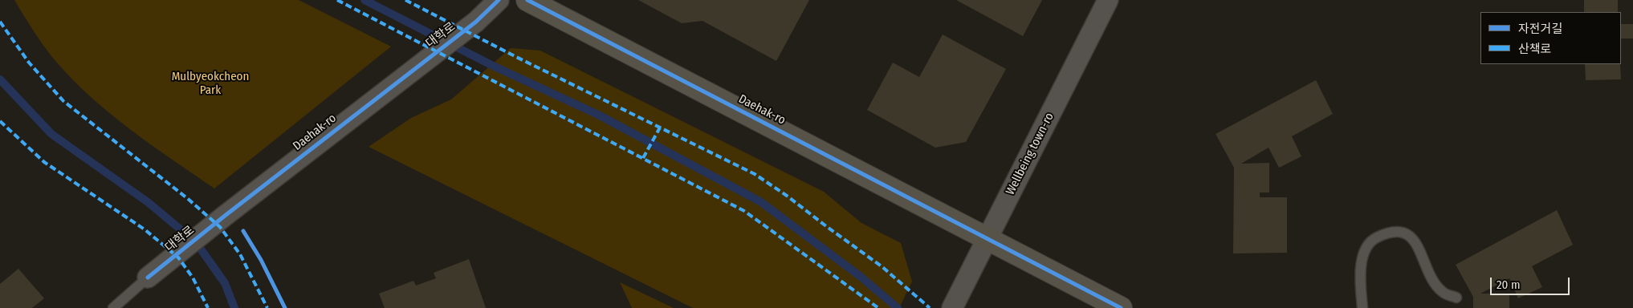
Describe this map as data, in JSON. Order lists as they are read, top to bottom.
{
  "streets": {
    "street": ["대학로", "Daehak-ro", "Wellbeing town-ro"]
  },
  "crossings": [
    ["대학로", "Daehak-ro"],
    ["Daehak-ro", "Wellbeing town-ro"]
  ],
  "parks": ["Mulbyeokcheon Park"],
  "legend": ["자전거길", "산책로"],
  "scale_bar": "20 m"
}
